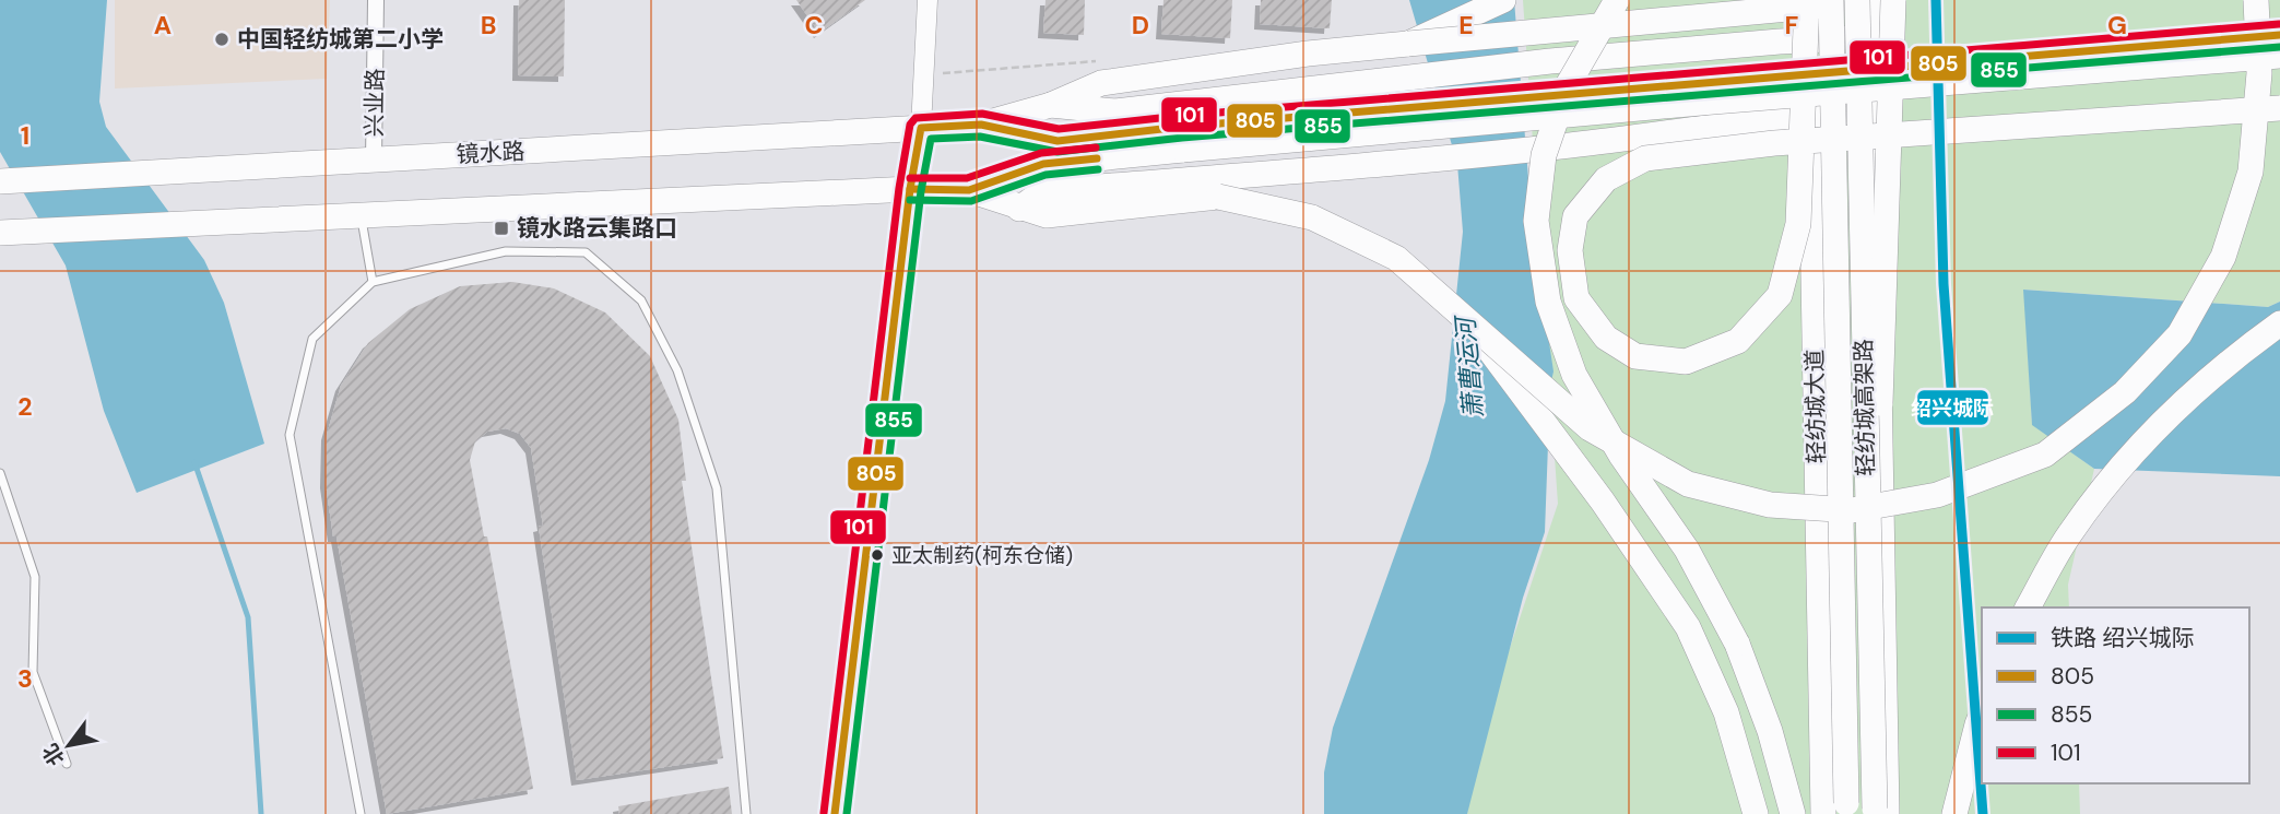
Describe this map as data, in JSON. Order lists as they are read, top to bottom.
{
  "streets": {
    "main road": ["镜水路", "轻纺城大道", "轻纺城高架路"],
    "street": ["兴业路"]
  },
  "crossings": [
    ["兴业路", "镜水路"]
  ],
  "water": ["萧曹运河"],
  "places": {
    "other": ["中国轻纺城第二小学", "亚太制药(柯东仓储)"],
    "transit": ["镜水路云集路口"]
  },
  "lines": [
    "rail line 绍兴城际",
    "transit line 101",
    "transit line 805",
    "transit line 855"
  ],
  "legend": [
    "铁路 绍兴城际",
    "805",
    "855",
    "101"
  ],
  "north": "bottom left",
  "grid": {
    "columns": [
      "A",
      "B",
      "C",
      "D",
      "E",
      "F",
      "G"
    ],
    "rows": ["1", "2", "3"]
  }
}
